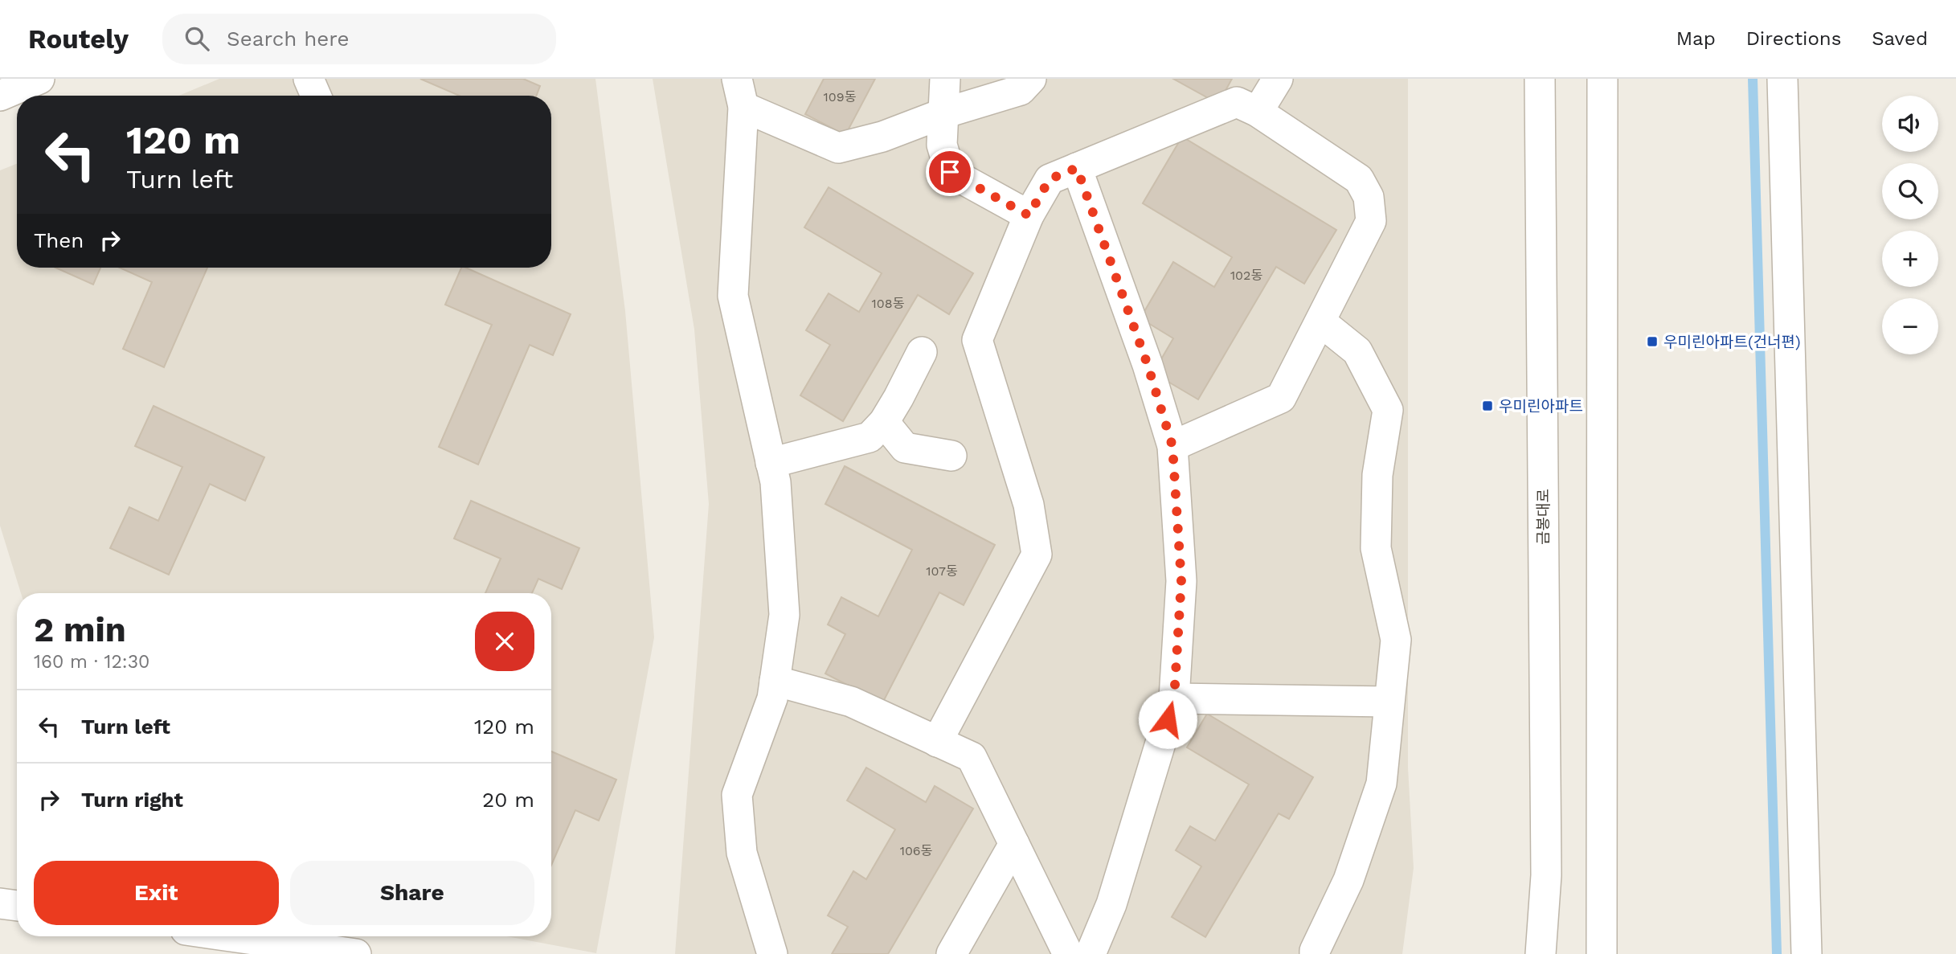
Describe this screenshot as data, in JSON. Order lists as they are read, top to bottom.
{
  "streets": {
    "street": ["금봉대로"]
  },
  "places": {
    "transit": ["우미린아파트(건너편)", "우미린아파트"]
  },
  "house_numbers": [
    "109동",
    "102동",
    "108동",
    "107동",
    "106동"
  ],
  "page": {
    "header": "Routely",
    "search": "Search here",
    "nav": ["Map", "Directions", "Saved"],
    "map_buttons": ["+", "−"],
    "turn": ["120 m", "Turn left"],
    "then": "Then",
    "heading": ["2 min", "160 m · 12:30"],
    "list": [
      {
        "name": "Turn left",
        "value": "120 m"
      },
      {
        "name": "Turn right",
        "value": "20 m"
      }
    ],
    "buttons": ["Exit", "Share"]
  }
}
